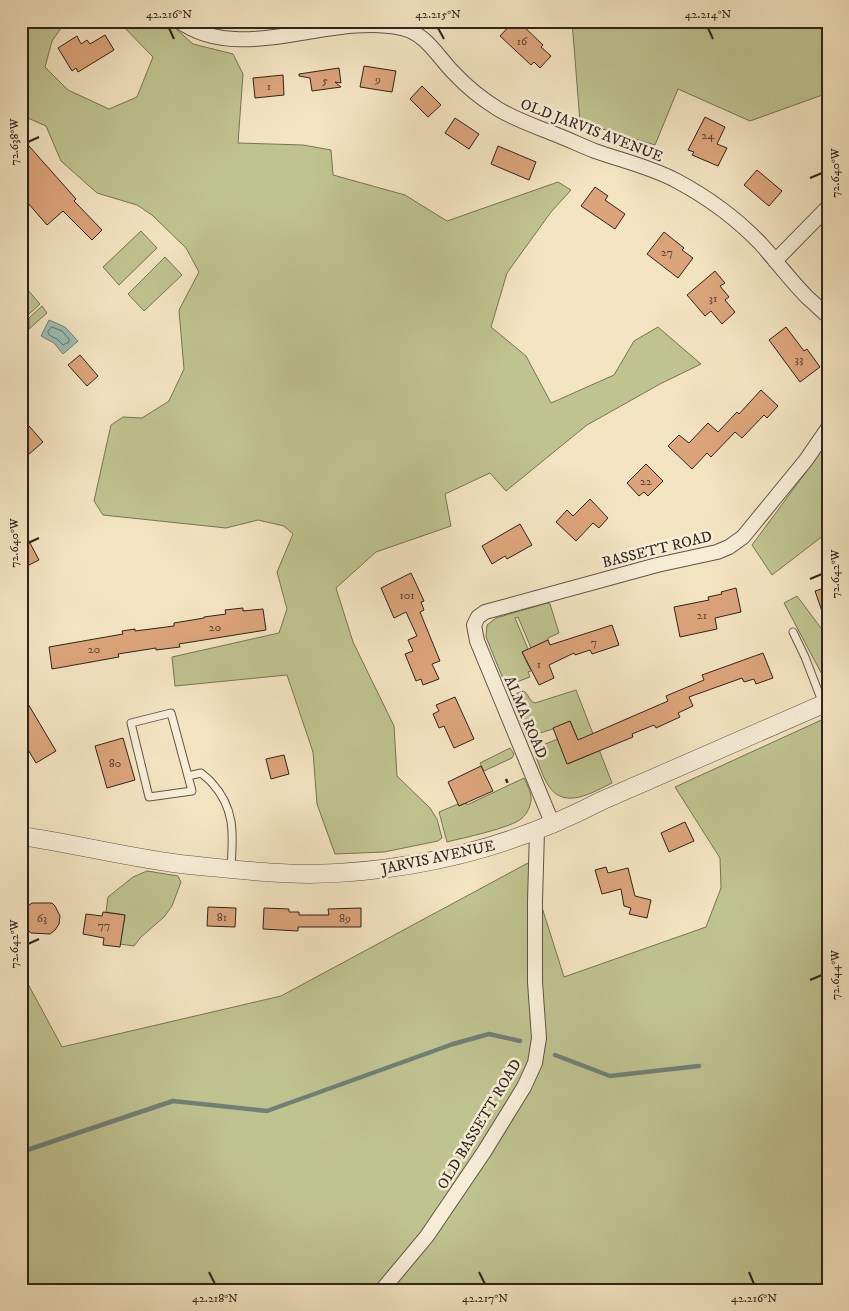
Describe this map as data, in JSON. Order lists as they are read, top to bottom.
{
  "streets": {
    "street": [
      "OLD JARVIS AVENUE",
      "BASSETT ROAD",
      "ALMA ROAD",
      "JARVIS AVENUE",
      "OLD BASSETT ROAD"
    ]
  },
  "crossings": [
    ["BASSETT ROAD", "ALMA ROAD"],
    ["ALMA ROAD", "JARVIS AVENUE"],
    ["JARVIS AVENUE", "OLD BASSETT ROAD"]
  ],
  "house_numbers": [
    "16",
    "9",
    "5",
    "1",
    "24",
    "27",
    "31",
    "33",
    "22",
    "101",
    "21",
    "20",
    "7",
    "20",
    "1",
    "80",
    "81",
    "63",
    "89",
    "77"
  ],
  "coordinates": [
    "42.216°N",
    "42.215°N",
    "42.214°N",
    "72.638°W",
    "72.640°W",
    "72.642°W",
    "72.644°W",
    "42.218°N",
    "42.217°N"
  ]
}
